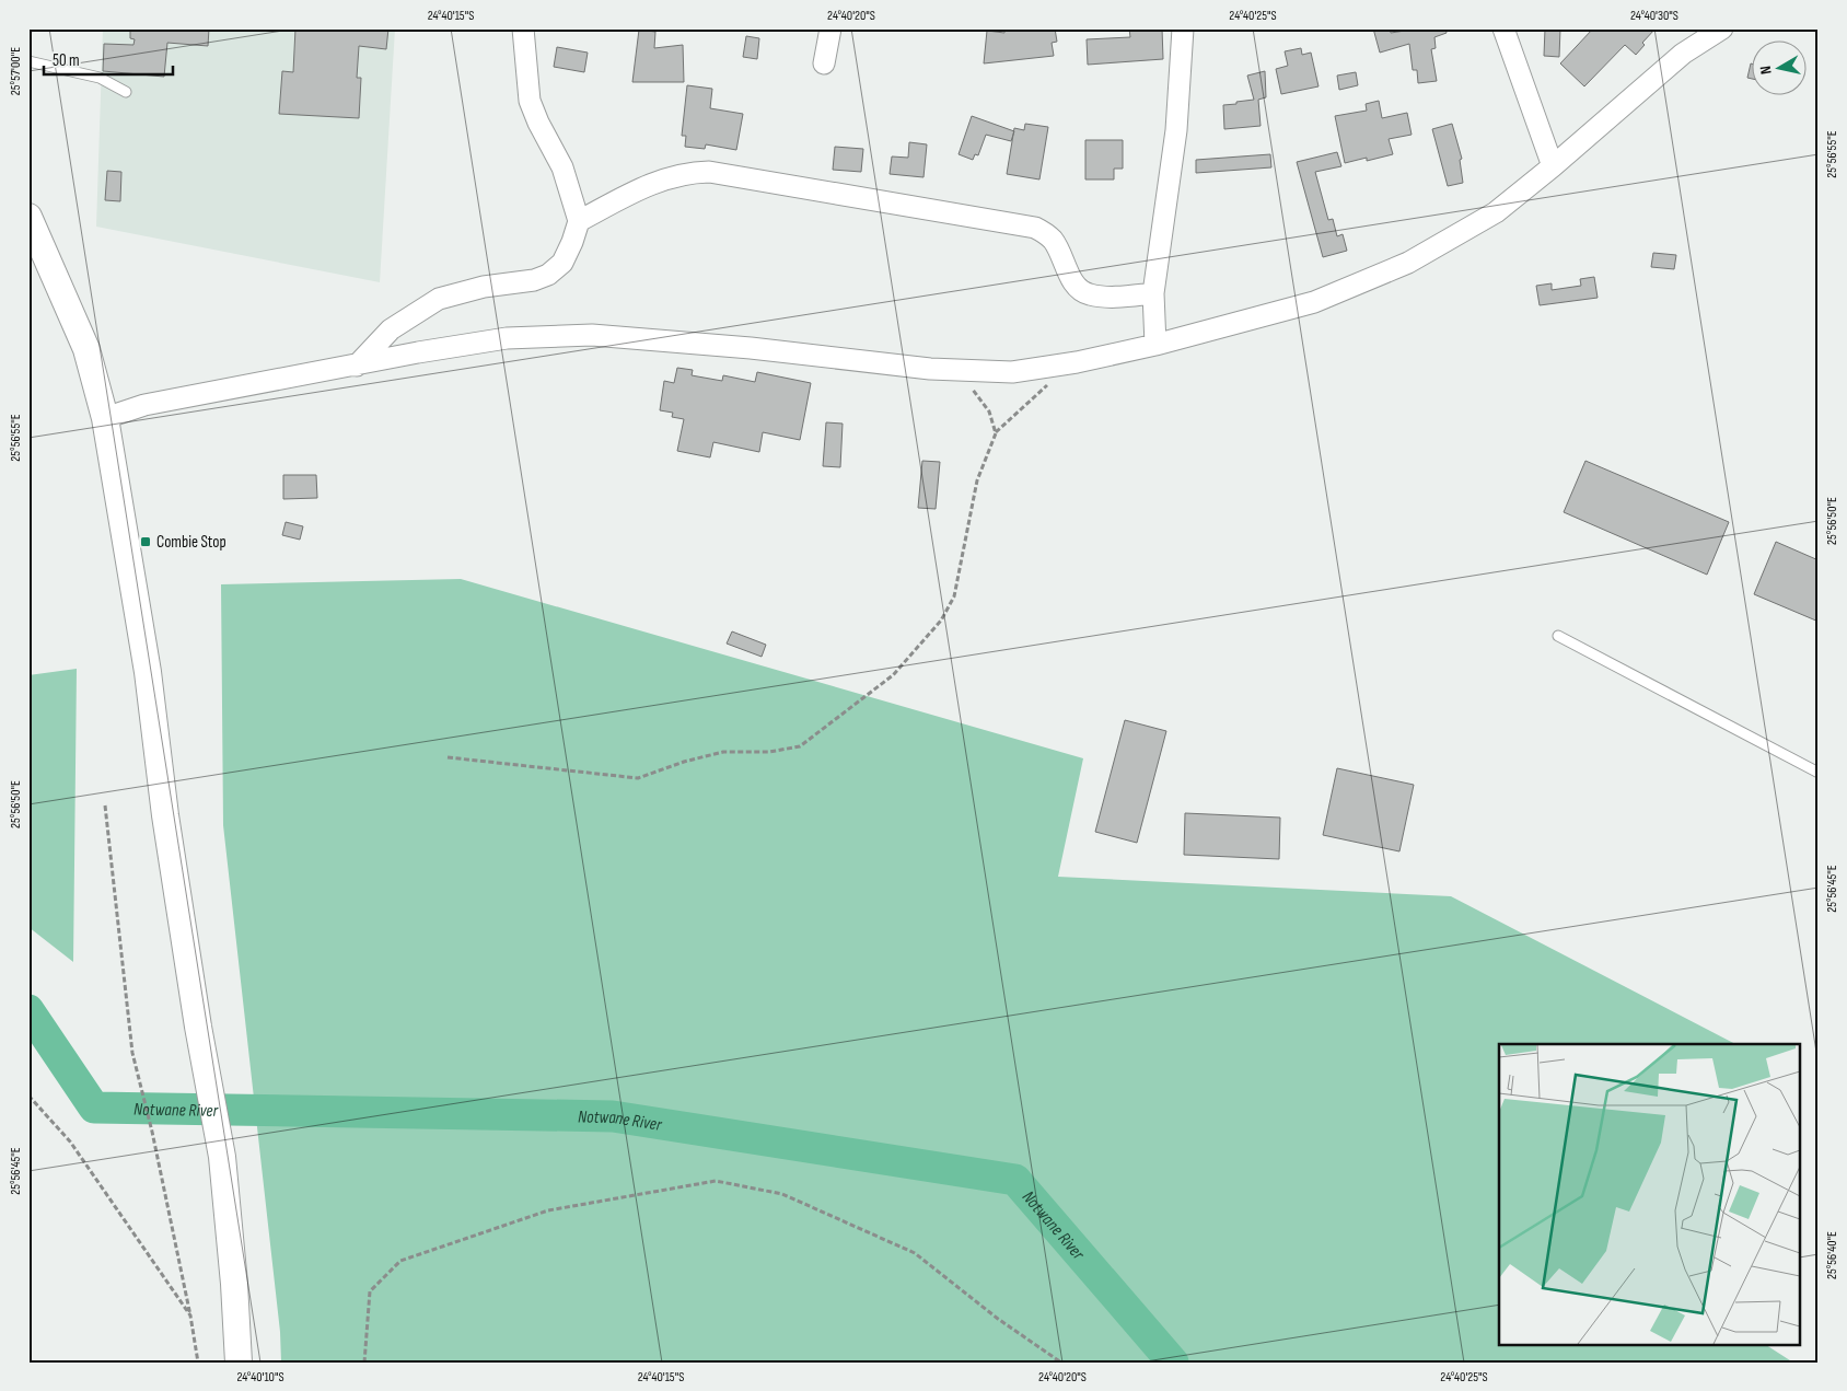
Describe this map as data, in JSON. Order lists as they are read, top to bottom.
{
  "water": ["Notwane River"],
  "places": {
    "transit": ["Combie Stop"]
  },
  "scale_bar": "50 m",
  "north": "left",
  "coordinates": [
    "24°40'15\"S",
    "24°40'20\"S",
    "24°40'25\"S",
    "24°40'30\"S",
    "25°57'00\"E",
    "25°56'55\"E",
    "25°56'50\"E",
    "25°56'45\"E",
    "25°56'40\"E",
    "24°40'10\"S"
  ]
}
